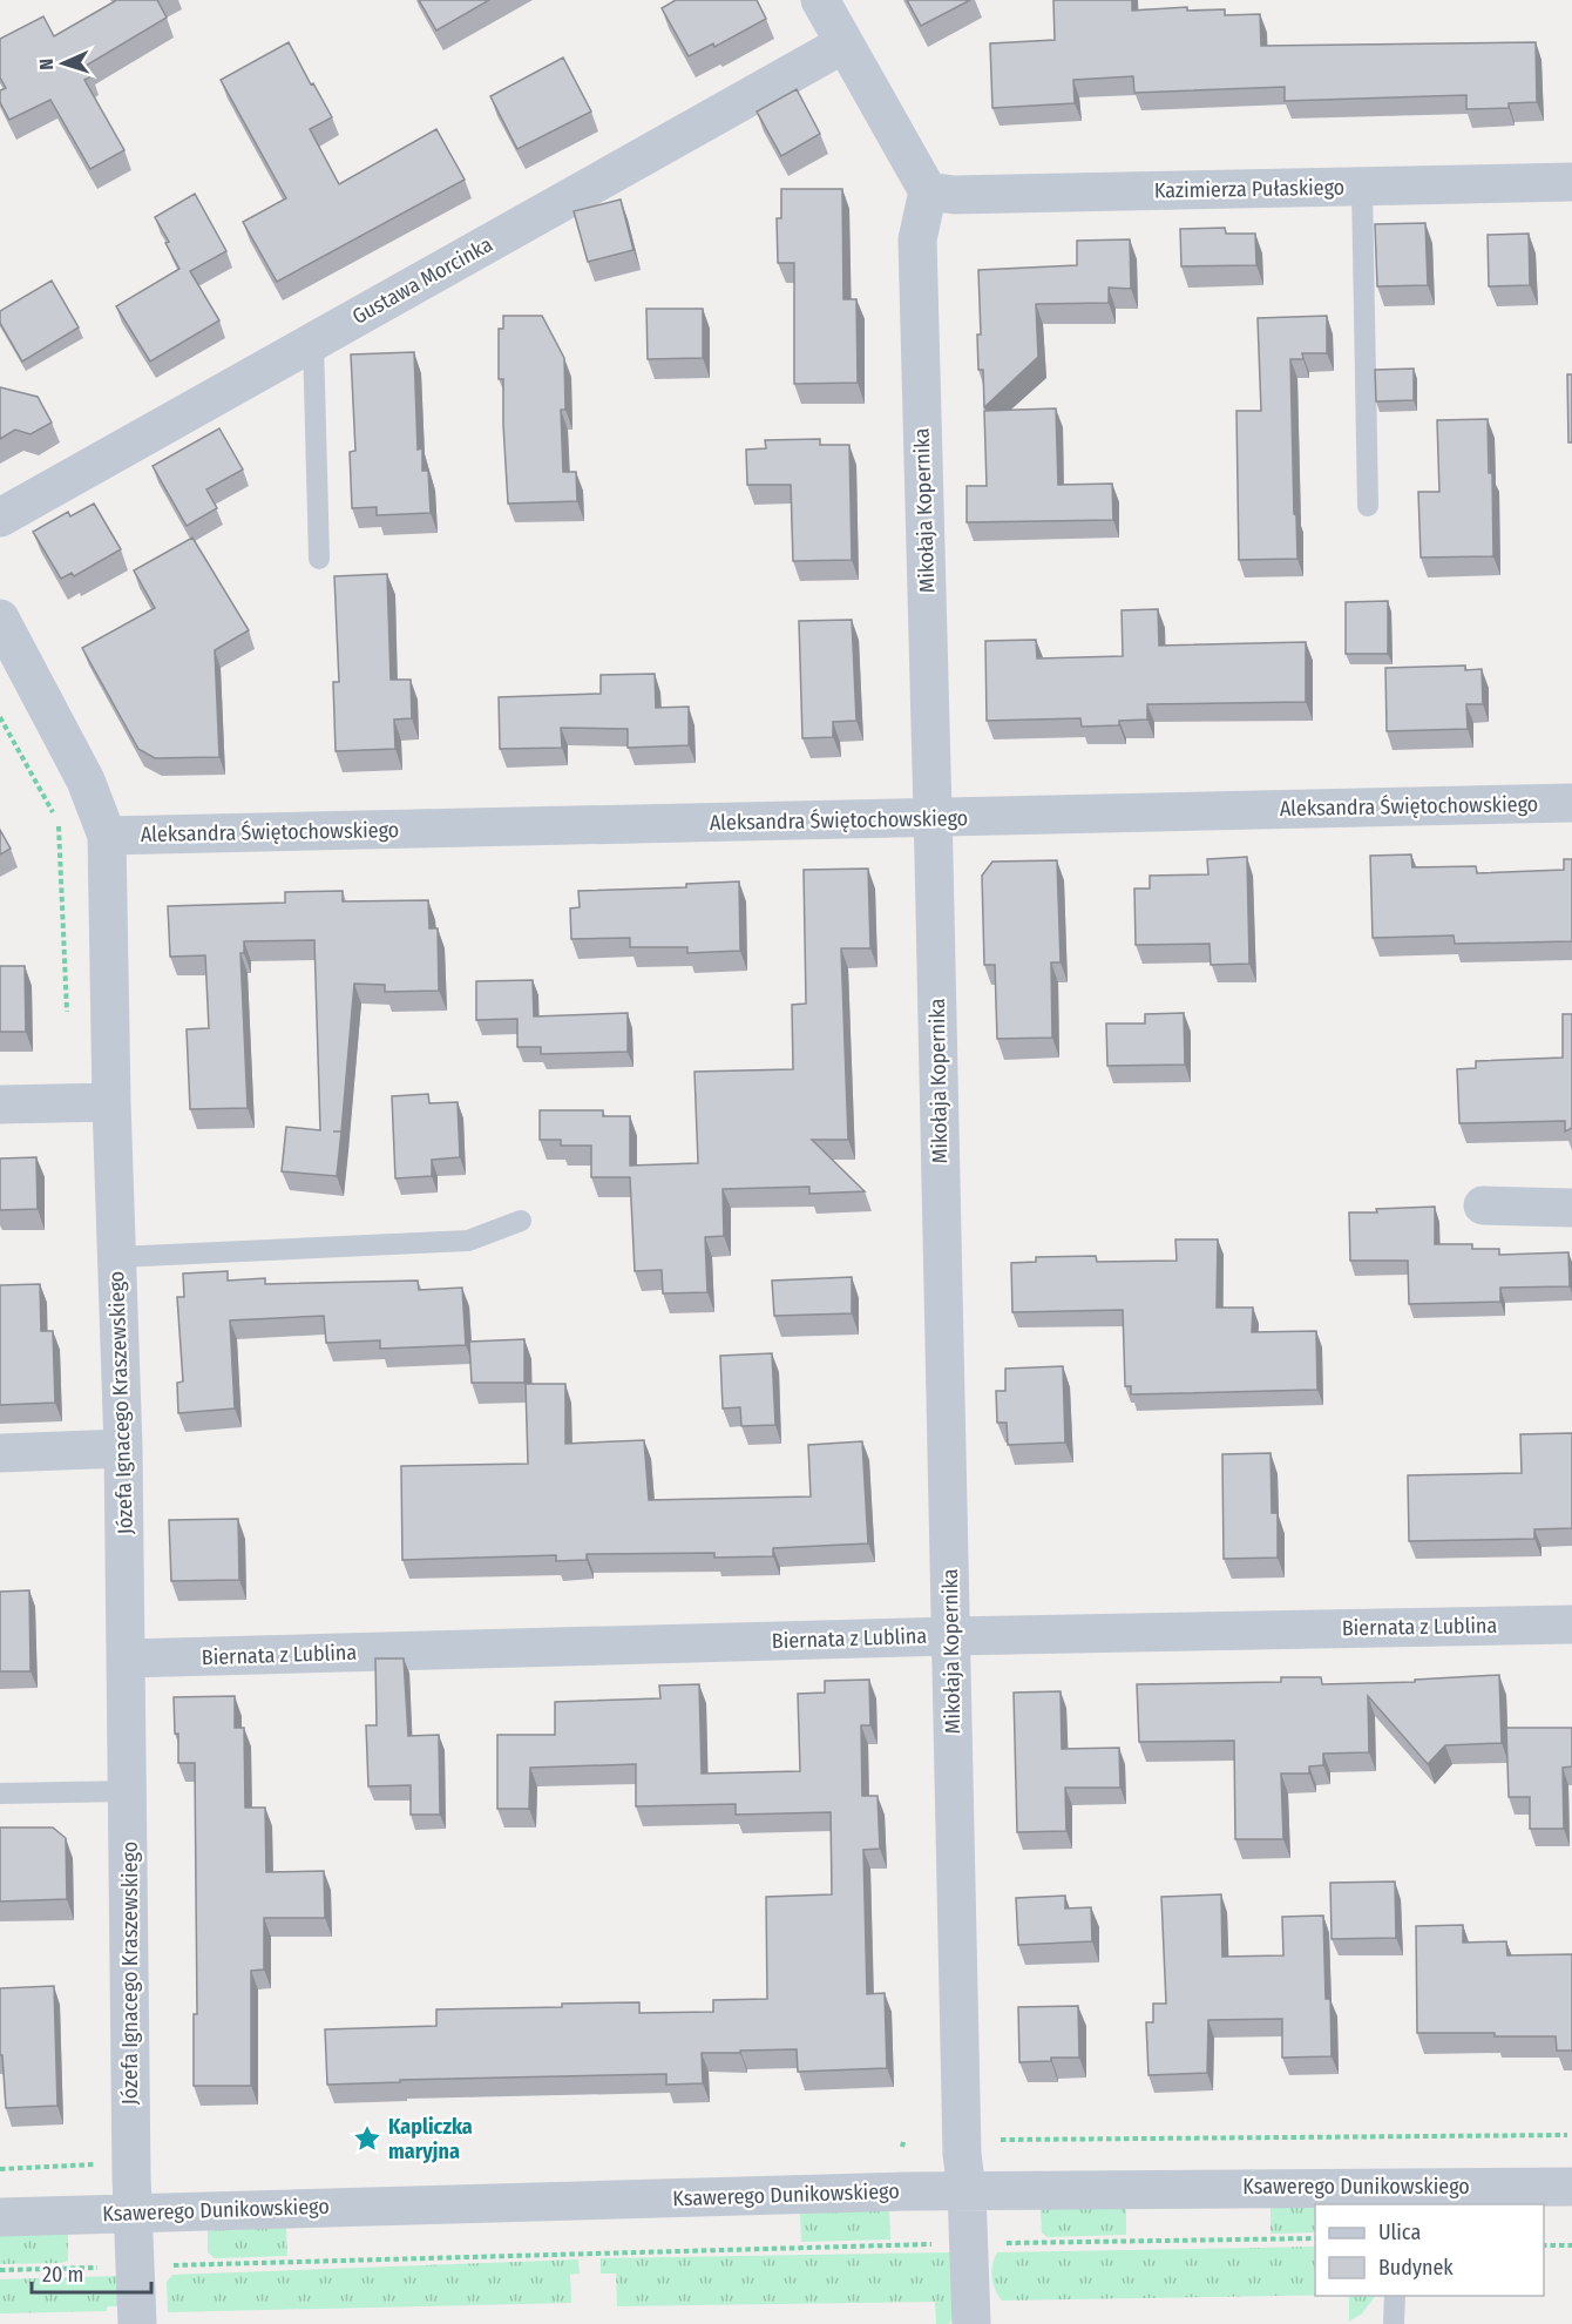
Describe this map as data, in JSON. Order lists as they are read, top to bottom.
{
  "streets": {
    "street": [
      "Kazimierza Pułaskiego",
      "Gustawa Morcinka",
      "Mikołaja Kopernika",
      "Aleksandra Świętochowskiego",
      "Józefa Ignacego Kraszewskiego",
      "Biernata z Lublina",
      "Ksawerego Dunikowskiego"
    ]
  },
  "crossings": [
    ["Kazimierza Pułaskiego", "Mikołaja Kopernika"],
    ["Mikołaja Kopernika", "Aleksandra Świętochowskiego"],
    ["Mikołaja Kopernika", "Biernata z Lublina"],
    ["Mikołaja Kopernika", "Ksawerego Dunikowskiego"],
    ["Aleksandra Świętochowskiego", "Józefa Ignacego Kraszewskiego"],
    ["Józefa Ignacego Kraszewskiego", "Biernata z Lublina"],
    ["Józefa Ignacego Kraszewskiego", "Ksawerego Dunikowskiego"]
  ],
  "places": {
    "place": ["Kapliczka maryjna"]
  },
  "legend": ["Ulica", "Budynek"],
  "scale_bar": "20 m",
  "north": "left"
}
